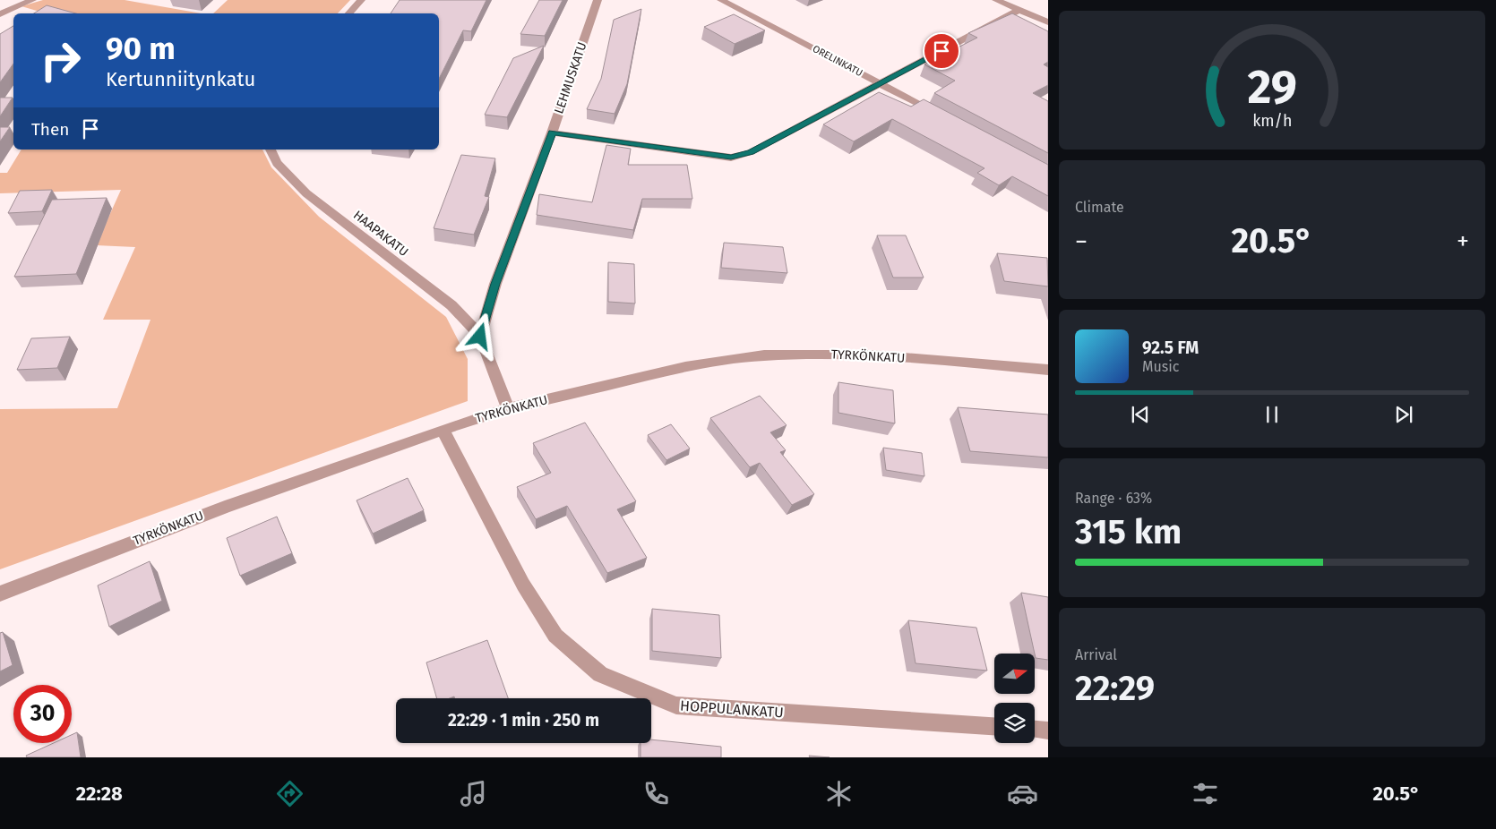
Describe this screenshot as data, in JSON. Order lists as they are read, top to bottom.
{
  "streets": {
    "street": [
      "ORELINKATU",
      "LEHMUSKATU",
      "HAAPAKATU",
      "TYRKÖNKATU",
      "HOPPULANKATU"
    ]
  },
  "crossings": [
    ["LEHMUSKATU", "HAAPAKATU"],
    ["TYRKÖNKATU", "HOPPULANKATU"]
  ],
  "north": "right",
  "page": {
    "turn": ["90 m", "Kertunniitynkatu"],
    "then": "Then",
    "tile": [
      "Climate",
      ["Range · 63%", "315 km"],
      ["Arrival", "22:29"]
    ],
    "heat": ["−", "20.5°", "+"],
    "song": ["92.5 FM", "Music"],
    "limit": "30",
    "trip": "22:29 · 1 min · 250 m",
    "tabs": ["22:28", "20.5°"],
    "gauge": ["29", "km/h"]
  }
}
